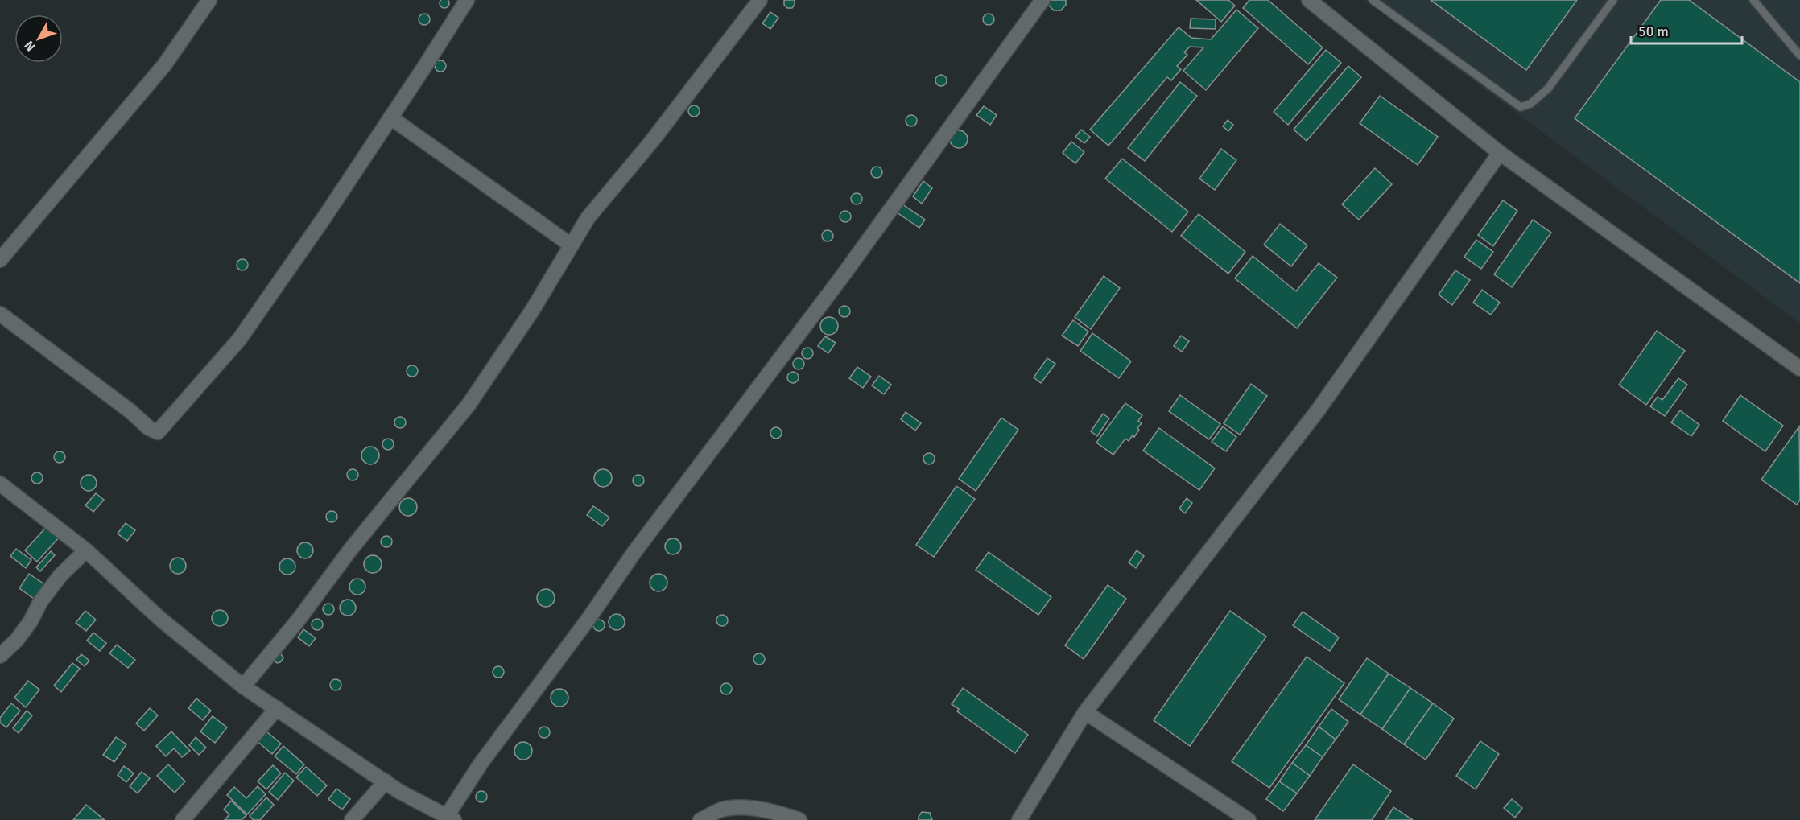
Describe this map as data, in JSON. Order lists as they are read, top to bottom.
{
  "scale_bar": "50 m",
  "north": "bottom left"
}
